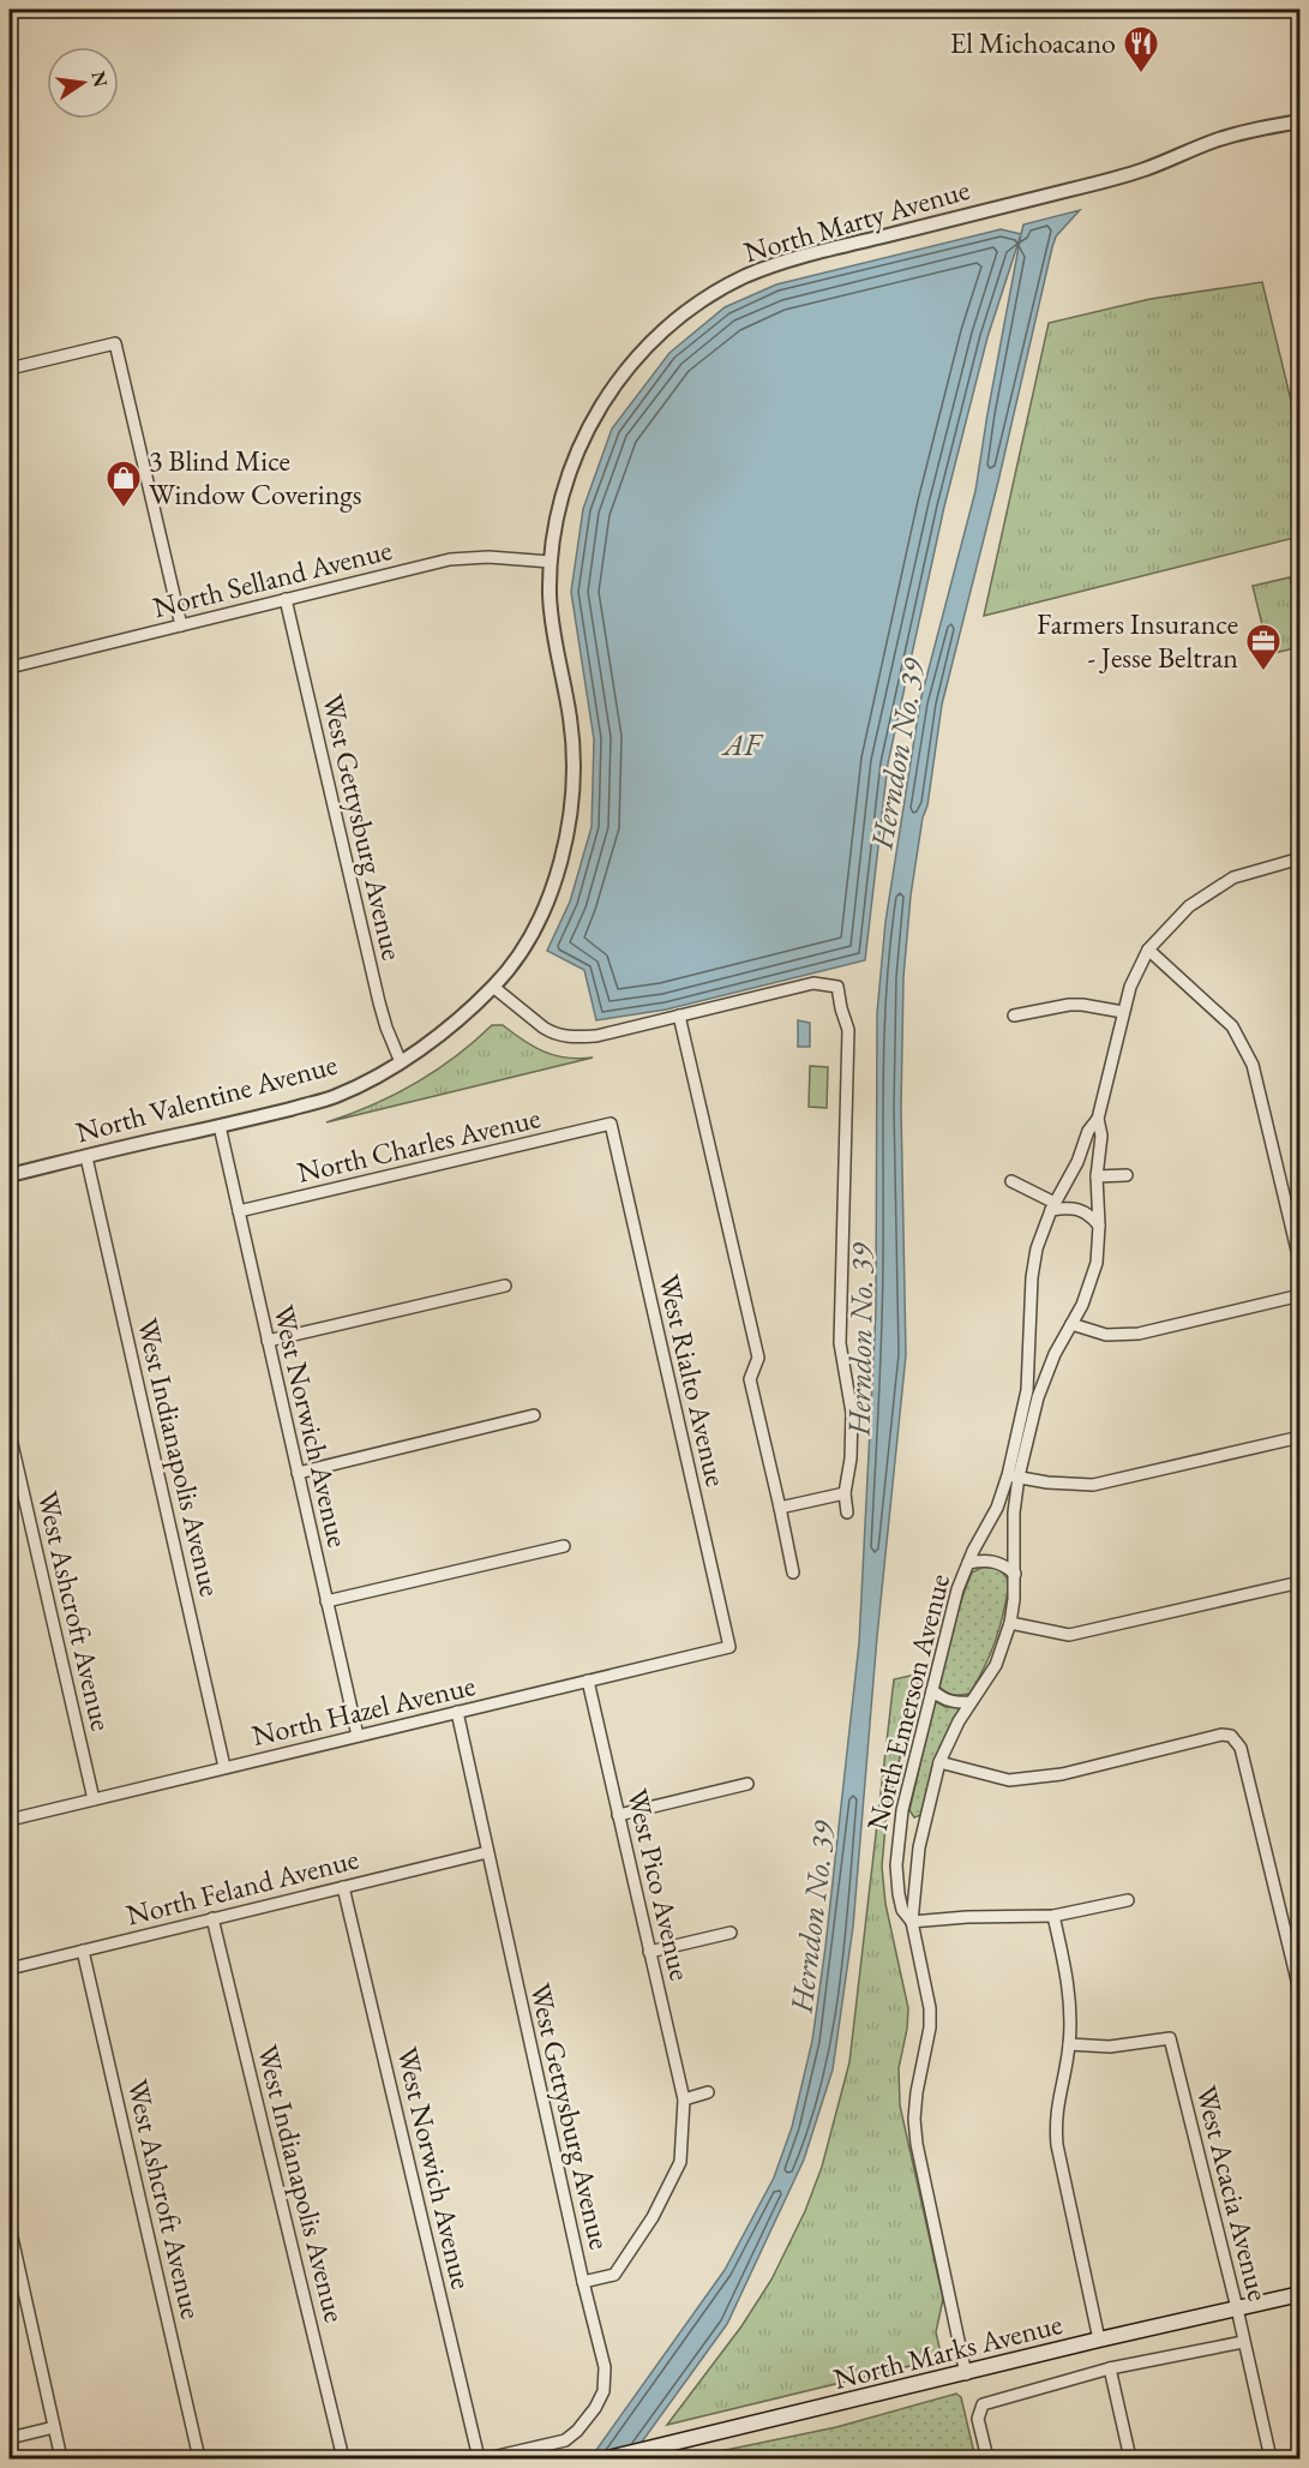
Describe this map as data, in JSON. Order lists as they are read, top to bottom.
{
  "streets": {
    "main road": ["North Marks Avenue"],
    "street": [
      "North Marty Avenue",
      "North Selland Avenue",
      "West Gettysburg Avenue",
      "North Valentine Avenue",
      "North Charles Avenue",
      "West Rialto Avenue",
      "West Norwich Avenue",
      "West Indianapolis Avenue",
      "West Ashcroft Avenue",
      "North Emerson Avenue",
      "North Hazel Avenue",
      "West Pico Avenue",
      "North Feland Avenue",
      "West Acacia Avenue"
    ]
  },
  "crossings": [
    ["North Marty Avenue", "North Selland Avenue"],
    ["North Marty Avenue", "North Valentine Avenue"],
    ["North Selland Avenue", "West Gettysburg Avenue"],
    ["West Gettysburg Avenue", "North Valentine Avenue"],
    ["West Gettysburg Avenue", "North Hazel Avenue"],
    ["West Gettysburg Avenue", "West Pico Avenue"],
    ["West Gettysburg Avenue", "North Feland Avenue"],
    ["North Valentine Avenue", "West Norwich Avenue"],
    ["North Valentine Avenue", "West Indianapolis Avenue"],
    ["North Charles Avenue", "West Rialto Avenue"],
    ["North Charles Avenue", "West Norwich Avenue"],
    ["West Rialto Avenue", "North Hazel Avenue"],
    ["West Norwich Avenue", "North Hazel Avenue"],
    ["West Norwich Avenue", "North Feland Avenue"],
    ["West Indianapolis Avenue", "North Hazel Avenue"],
    ["West Indianapolis Avenue", "North Feland Avenue"],
    ["West Ashcroft Avenue", "North Hazel Avenue"],
    ["West Ashcroft Avenue", "North Feland Avenue"],
    ["North Emerson Avenue", "North Marks Avenue"],
    ["North Hazel Avenue", "West Pico Avenue"],
    ["West Acacia Avenue", "North Marks Avenue"]
  ],
  "water": ["AF", "Herndon No. 39"],
  "places": {
    "restaurant": ["El Michoacano"],
    "shop": ["3 Blind Mice Window Coverings"],
    "office": ["Farmers Insurance - Jesse Beltran"]
  },
  "north": "right"
}
